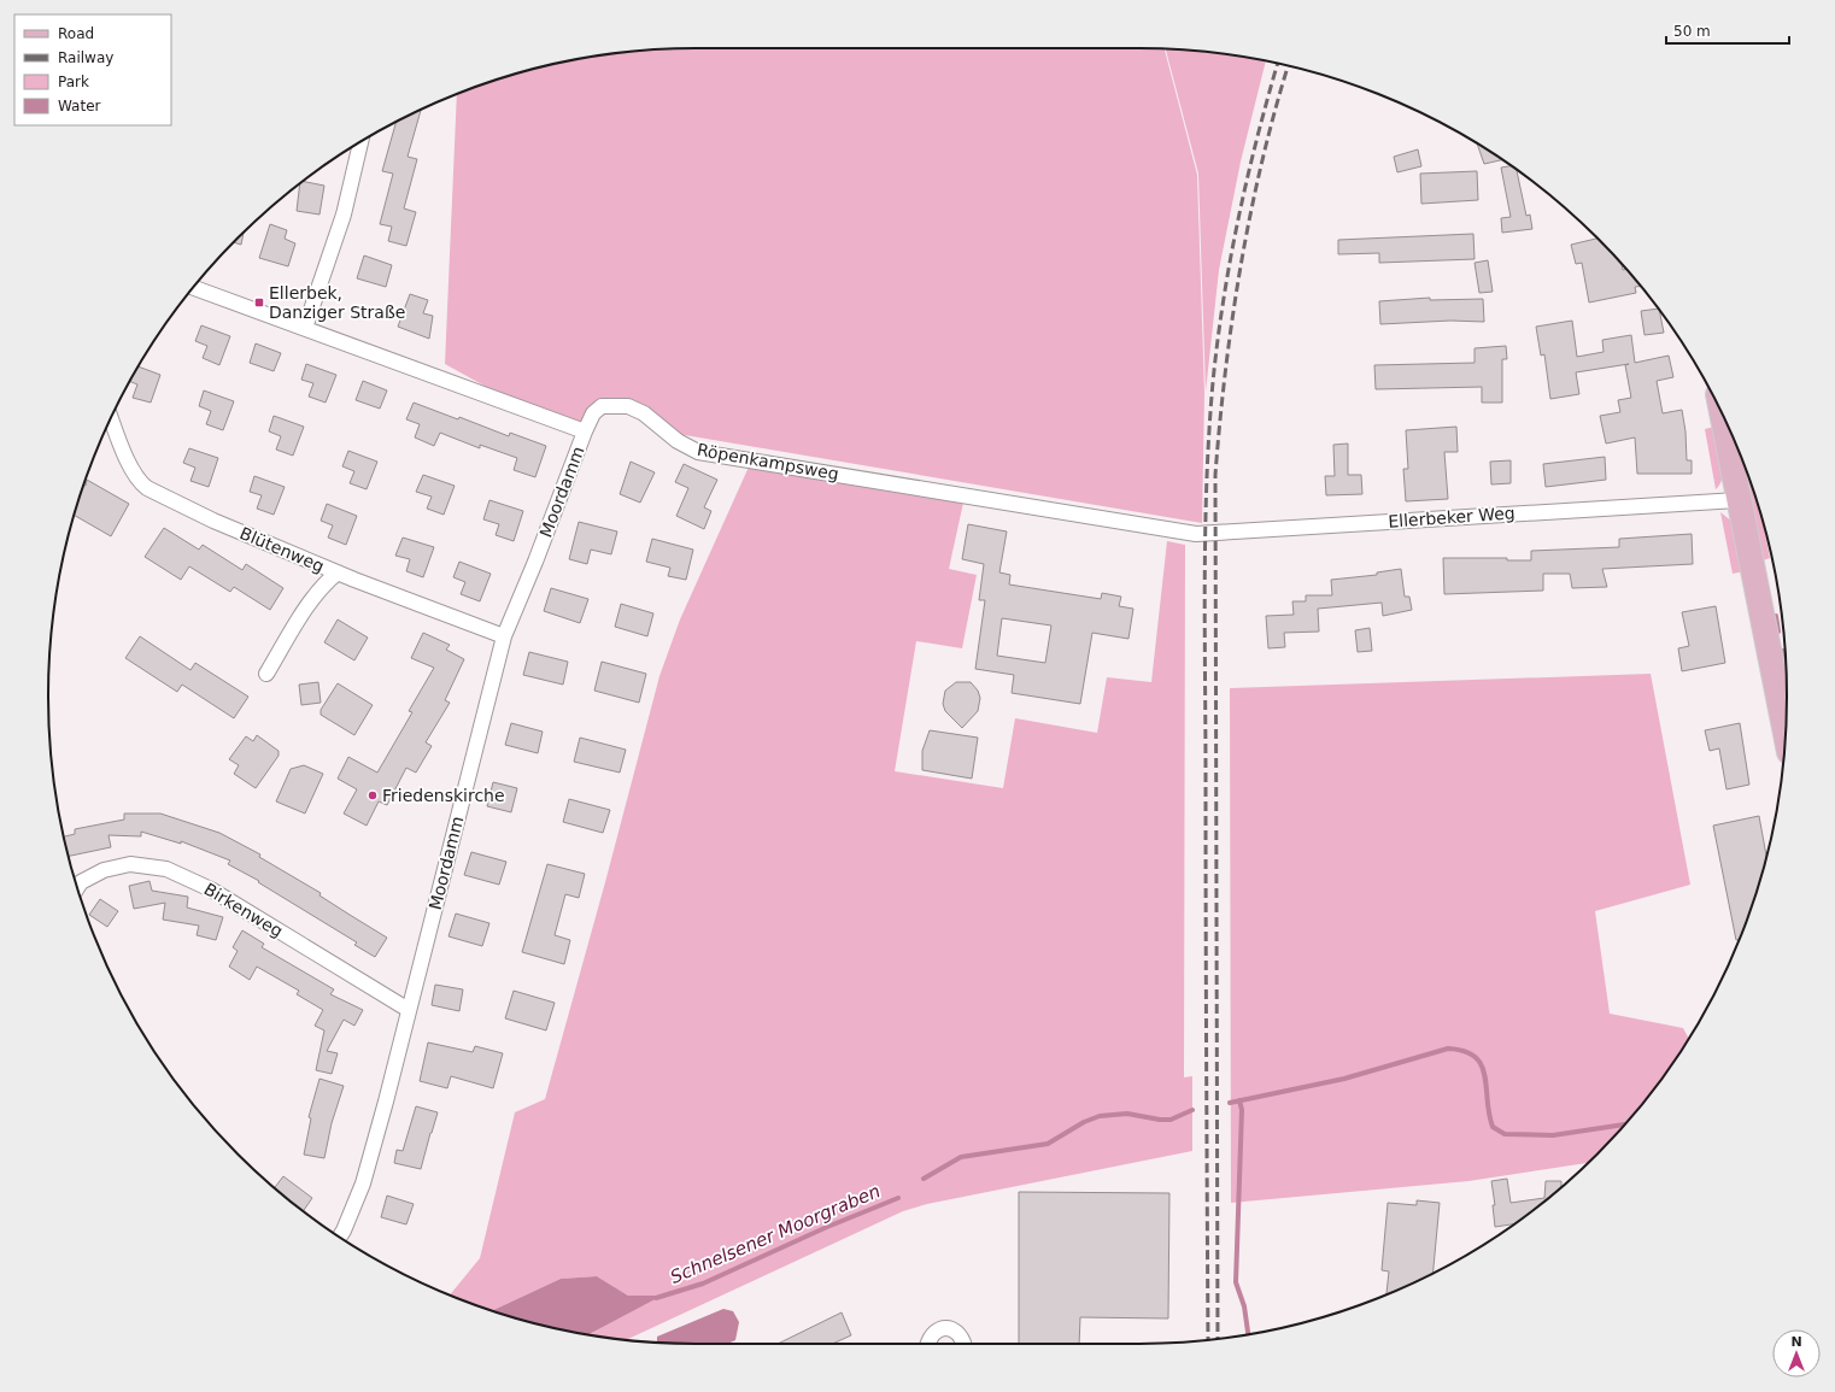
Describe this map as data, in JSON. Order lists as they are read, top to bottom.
{
  "streets": {
    "street": [
      "Röpenkampsweg",
      "Moordamm",
      "Ellerbeker Weg",
      "Blütenweg",
      "Birkenweg"
    ]
  },
  "crossings": [
    ["Röpenkampsweg", "Moordamm"],
    ["Röpenkampsweg", "Ellerbeker Weg"],
    ["Moordamm", "Blütenweg"],
    ["Moordamm", "Birkenweg"]
  ],
  "water": ["Schnelsener Moorgraben"],
  "places": {
    "transit": ["Ellerbek, Danziger Straße"],
    "other": ["Friedenskirche"]
  },
  "legend": [
    "Road",
    "Railway",
    "Park",
    "Water"
  ],
  "scale_bar": "50 m",
  "north": "top"
}
